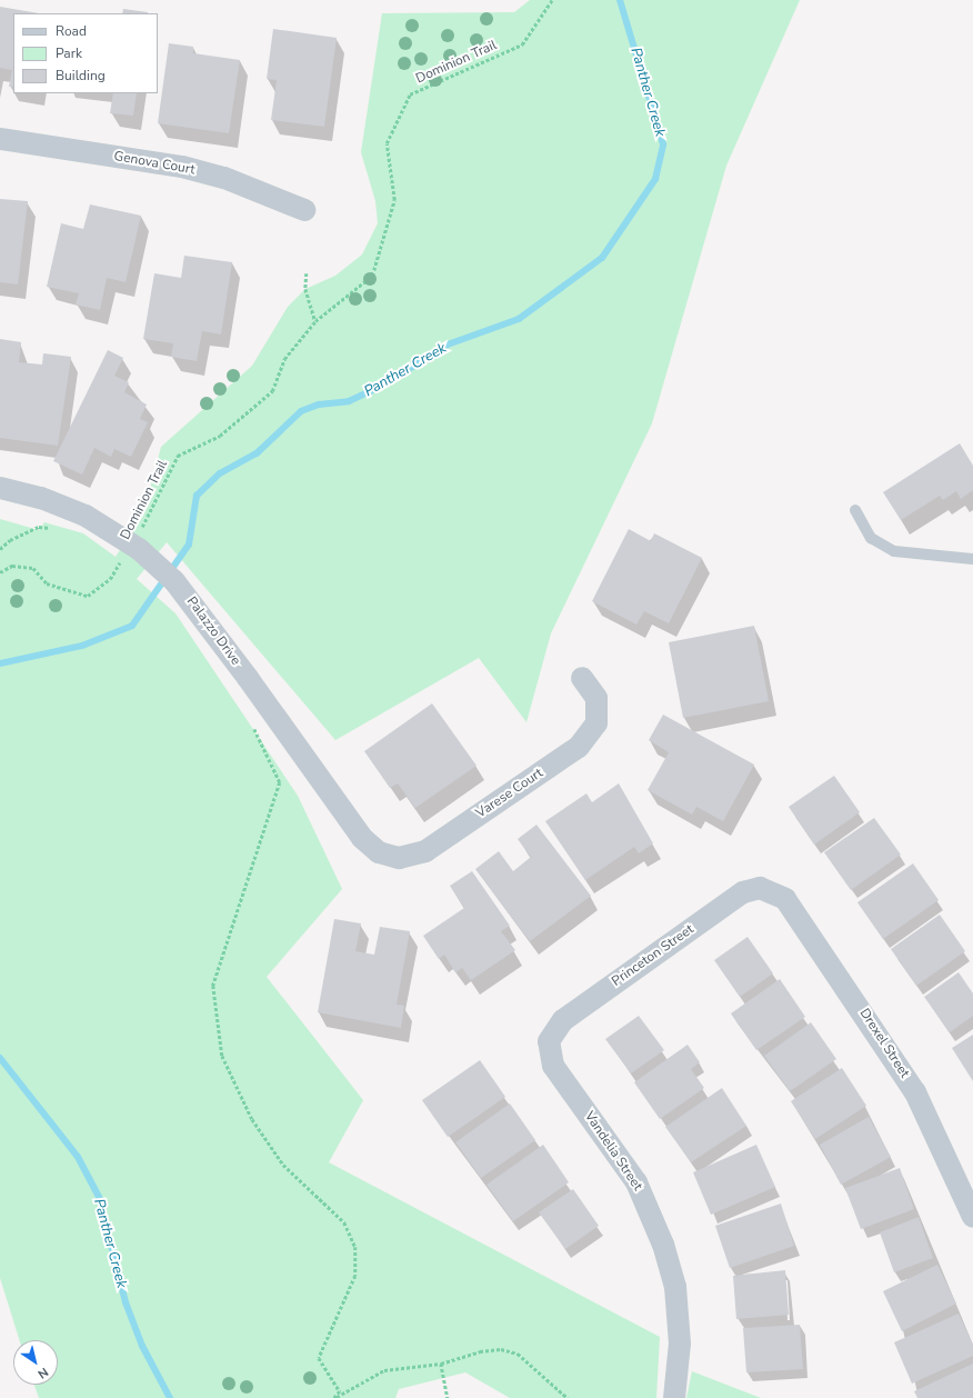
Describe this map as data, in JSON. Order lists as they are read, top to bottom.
{
  "streets": {
    "street": [
      "Genova Court",
      "Palazzo Drive",
      "Varese Court",
      "Princeton Street",
      "Drexel Street",
      "Vandelia Street"
    ],
    "path": ["Dominion Trail"]
  },
  "crossings": [
    ["Palazzo Drive", "Varese Court"],
    ["Princeton Street", "Drexel Street"],
    ["Princeton Street", "Vandelia Street"]
  ],
  "water": ["Panther Creek"],
  "legend": ["Road", "Park", "Building"],
  "north": "bottom right"
}
